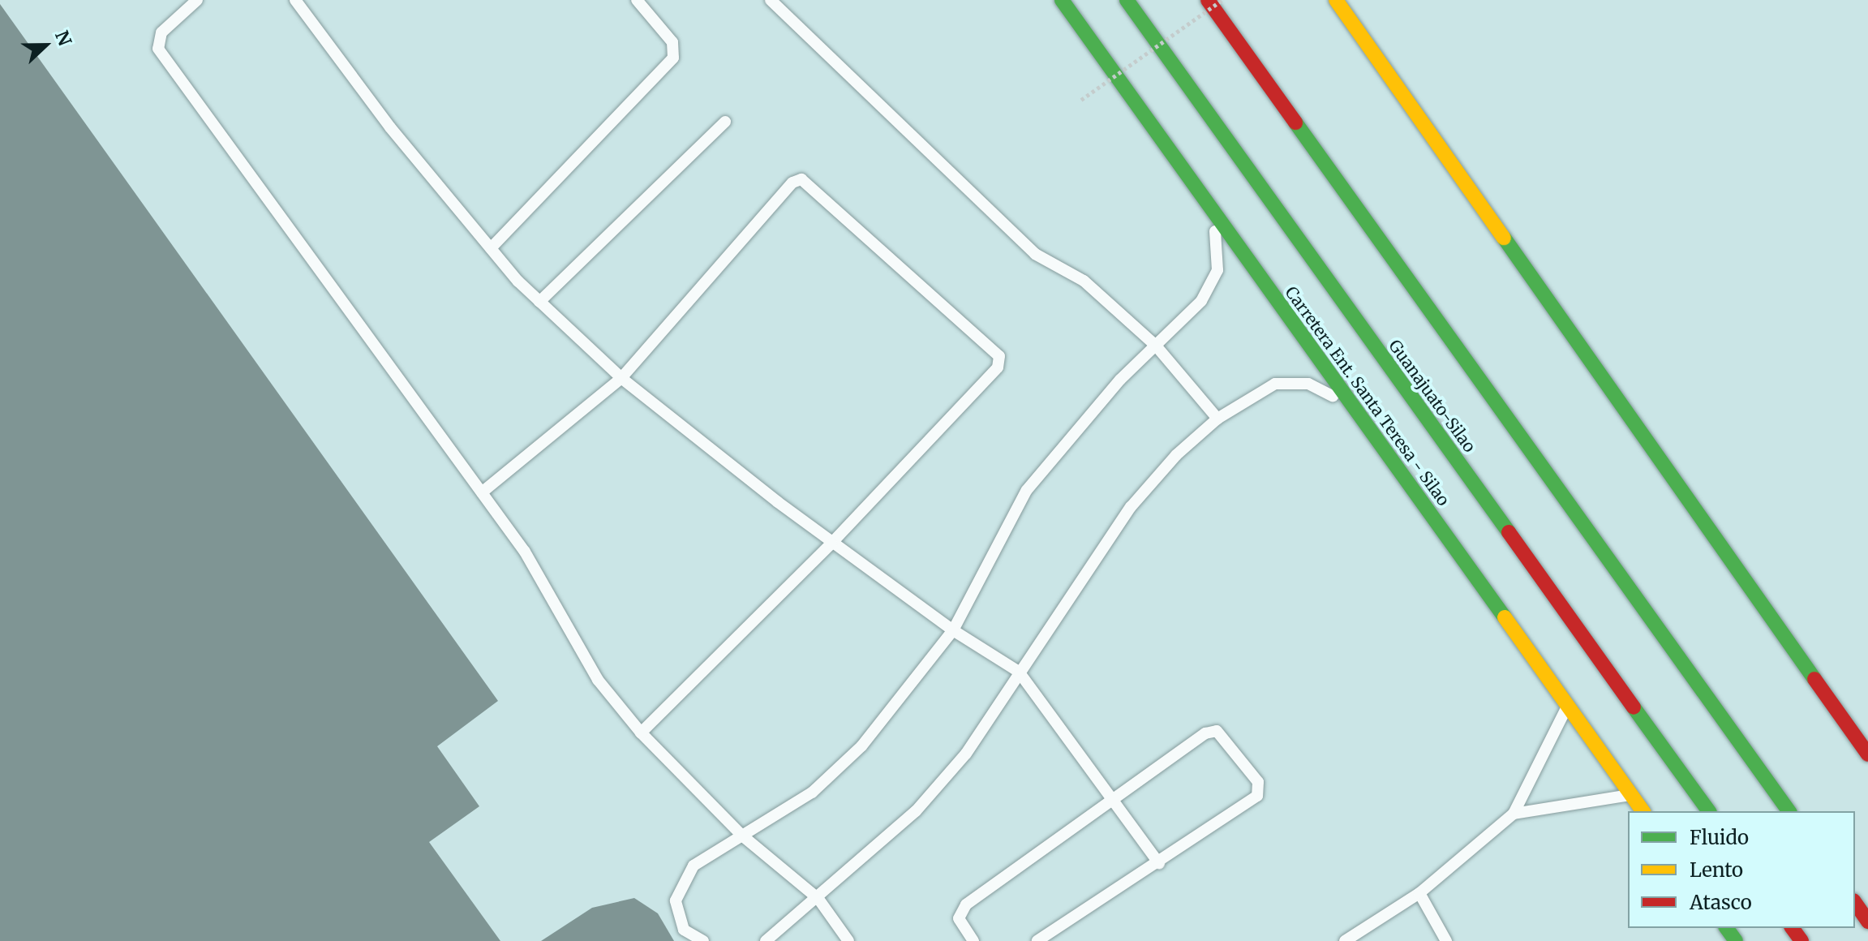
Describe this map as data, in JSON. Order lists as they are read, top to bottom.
{
  "streets": {
    "main road": ["Carretera Ent. Santa Teresa - Silao", "Guanajuato-Silao"]
  },
  "legend": ["Fluido", "Lento", "Atasco"],
  "north": "right"
}
